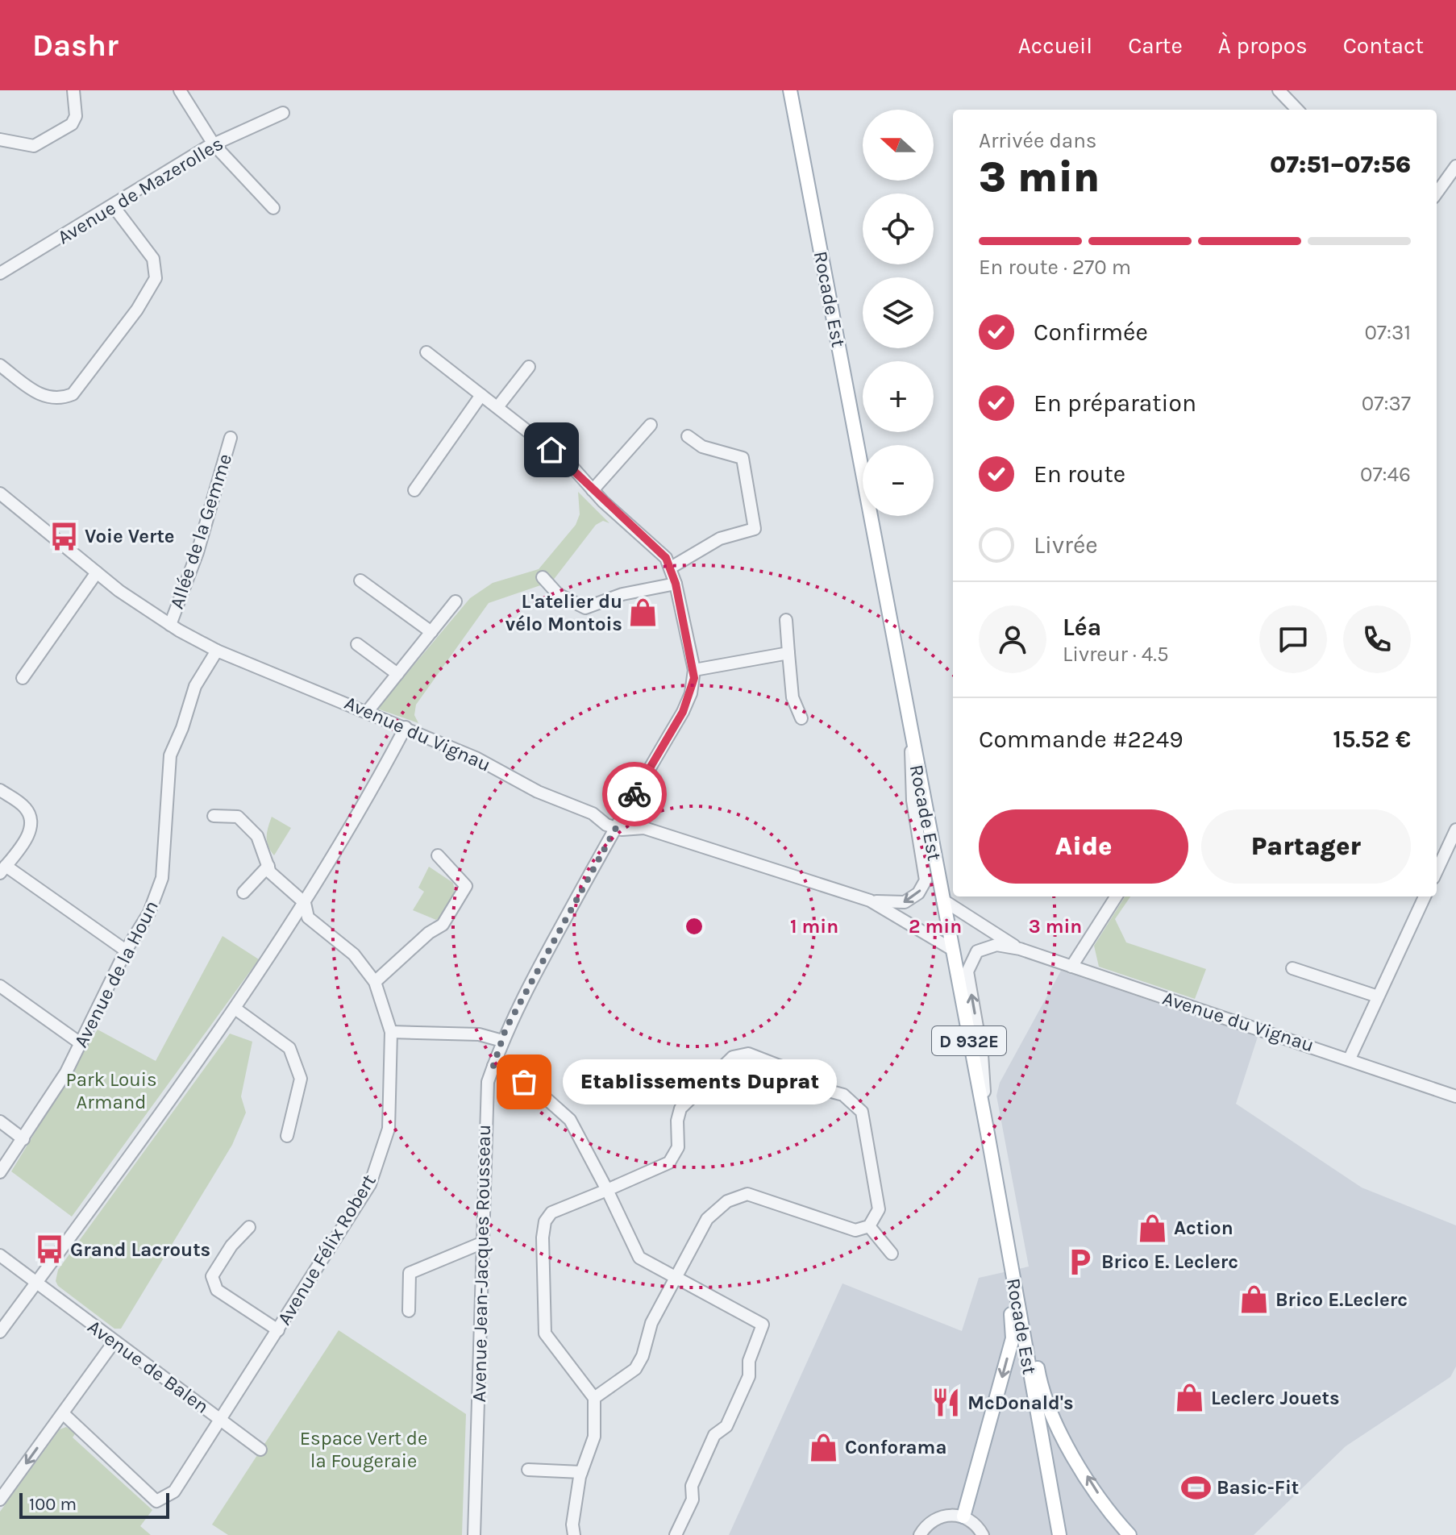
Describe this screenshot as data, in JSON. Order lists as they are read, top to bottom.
{
  "streets": {
    "main road": ["Rocade Est", "D 932E"],
    "street": [
      "Avenue de Mazerolles",
      "Allée de la Gemme",
      "Avenue du Vignau",
      "Avenue de la Houn",
      "Avenue Félix Robert",
      "Avenue Jean-Jacques Rousseau",
      "Avenue de Balen"
    ]
  },
  "crossings": [
    ["Allée de la Gemme", "Avenue du Vignau"],
    ["Avenue du Vignau", "Avenue de la Houn"],
    ["Avenue du Vignau", "Avenue Jean-Jacques Rousseau"],
    ["Avenue Félix Robert", "Avenue de Balen"]
  ],
  "parks": ["Park Louis Armand", "Espace Vert de la Fougeraie"],
  "places": {
    "bus stop": ["Voie Verte", "Grand Lacrouts"],
    "shop": [
      "L'atelier du vélo Montois",
      "Action",
      "Brico E.Leclerc",
      "Leclerc Jouets",
      "Conforama"
    ],
    "other": ["Etablissements Duprat"],
    "parking": ["Brico E. Leclerc"],
    "restaurant": ["McDonald's"],
    "sports": ["Basic-Fit"]
  },
  "scale_bar": "100 m",
  "north": "left",
  "page": {
    "header": "Dashr",
    "nav": [
      "Accueil",
      "Carte",
      "À propos",
      "Contact"
    ],
    "map_buttons": ["+", "−"],
    "heading": ["3 min", "Arrivée dans", "07:51–07:56"],
    "panel": [
      "Léa",
      "Livreur · 4.5",
      "Commande #2249",
      "15.52 €"
    ],
    "bar": "En route · 270 m",
    "list": [
      ["Confirmée", "07:31"],
      ["En préparation", "07:37"],
      ["En route", "07:46"],
      "Livrée"
    ],
    "buttons": ["Aide", "Partager"],
    "bubble": "Etablissements Duprat",
    "scale": "100 m"
  },
  "rings": ["1 min", "2 min", "3 min"]
}
